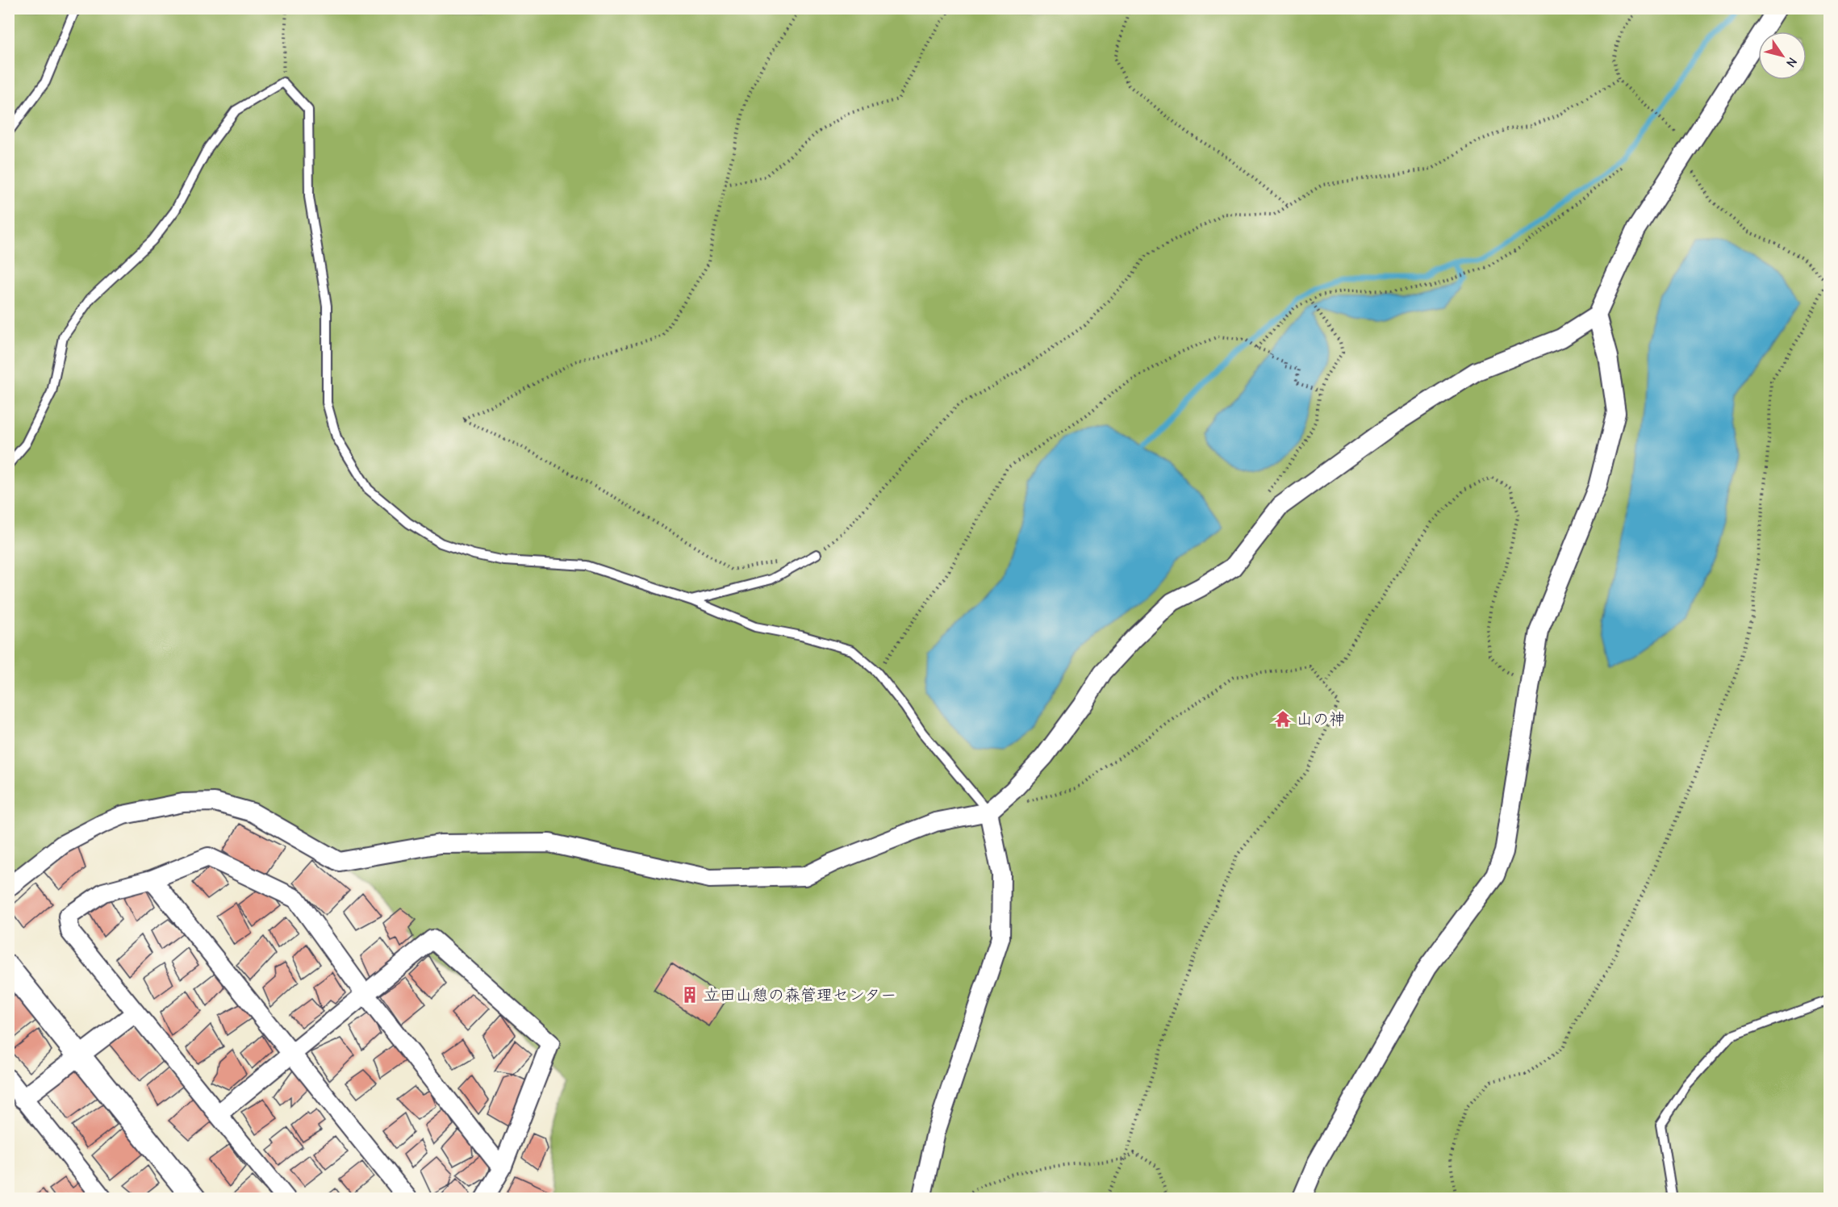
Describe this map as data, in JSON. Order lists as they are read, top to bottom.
{
  "places": {
    "temple": ["山の神"],
    "building": ["立田山憩の森管理センター"]
  },
  "north": "bottom right"
}
